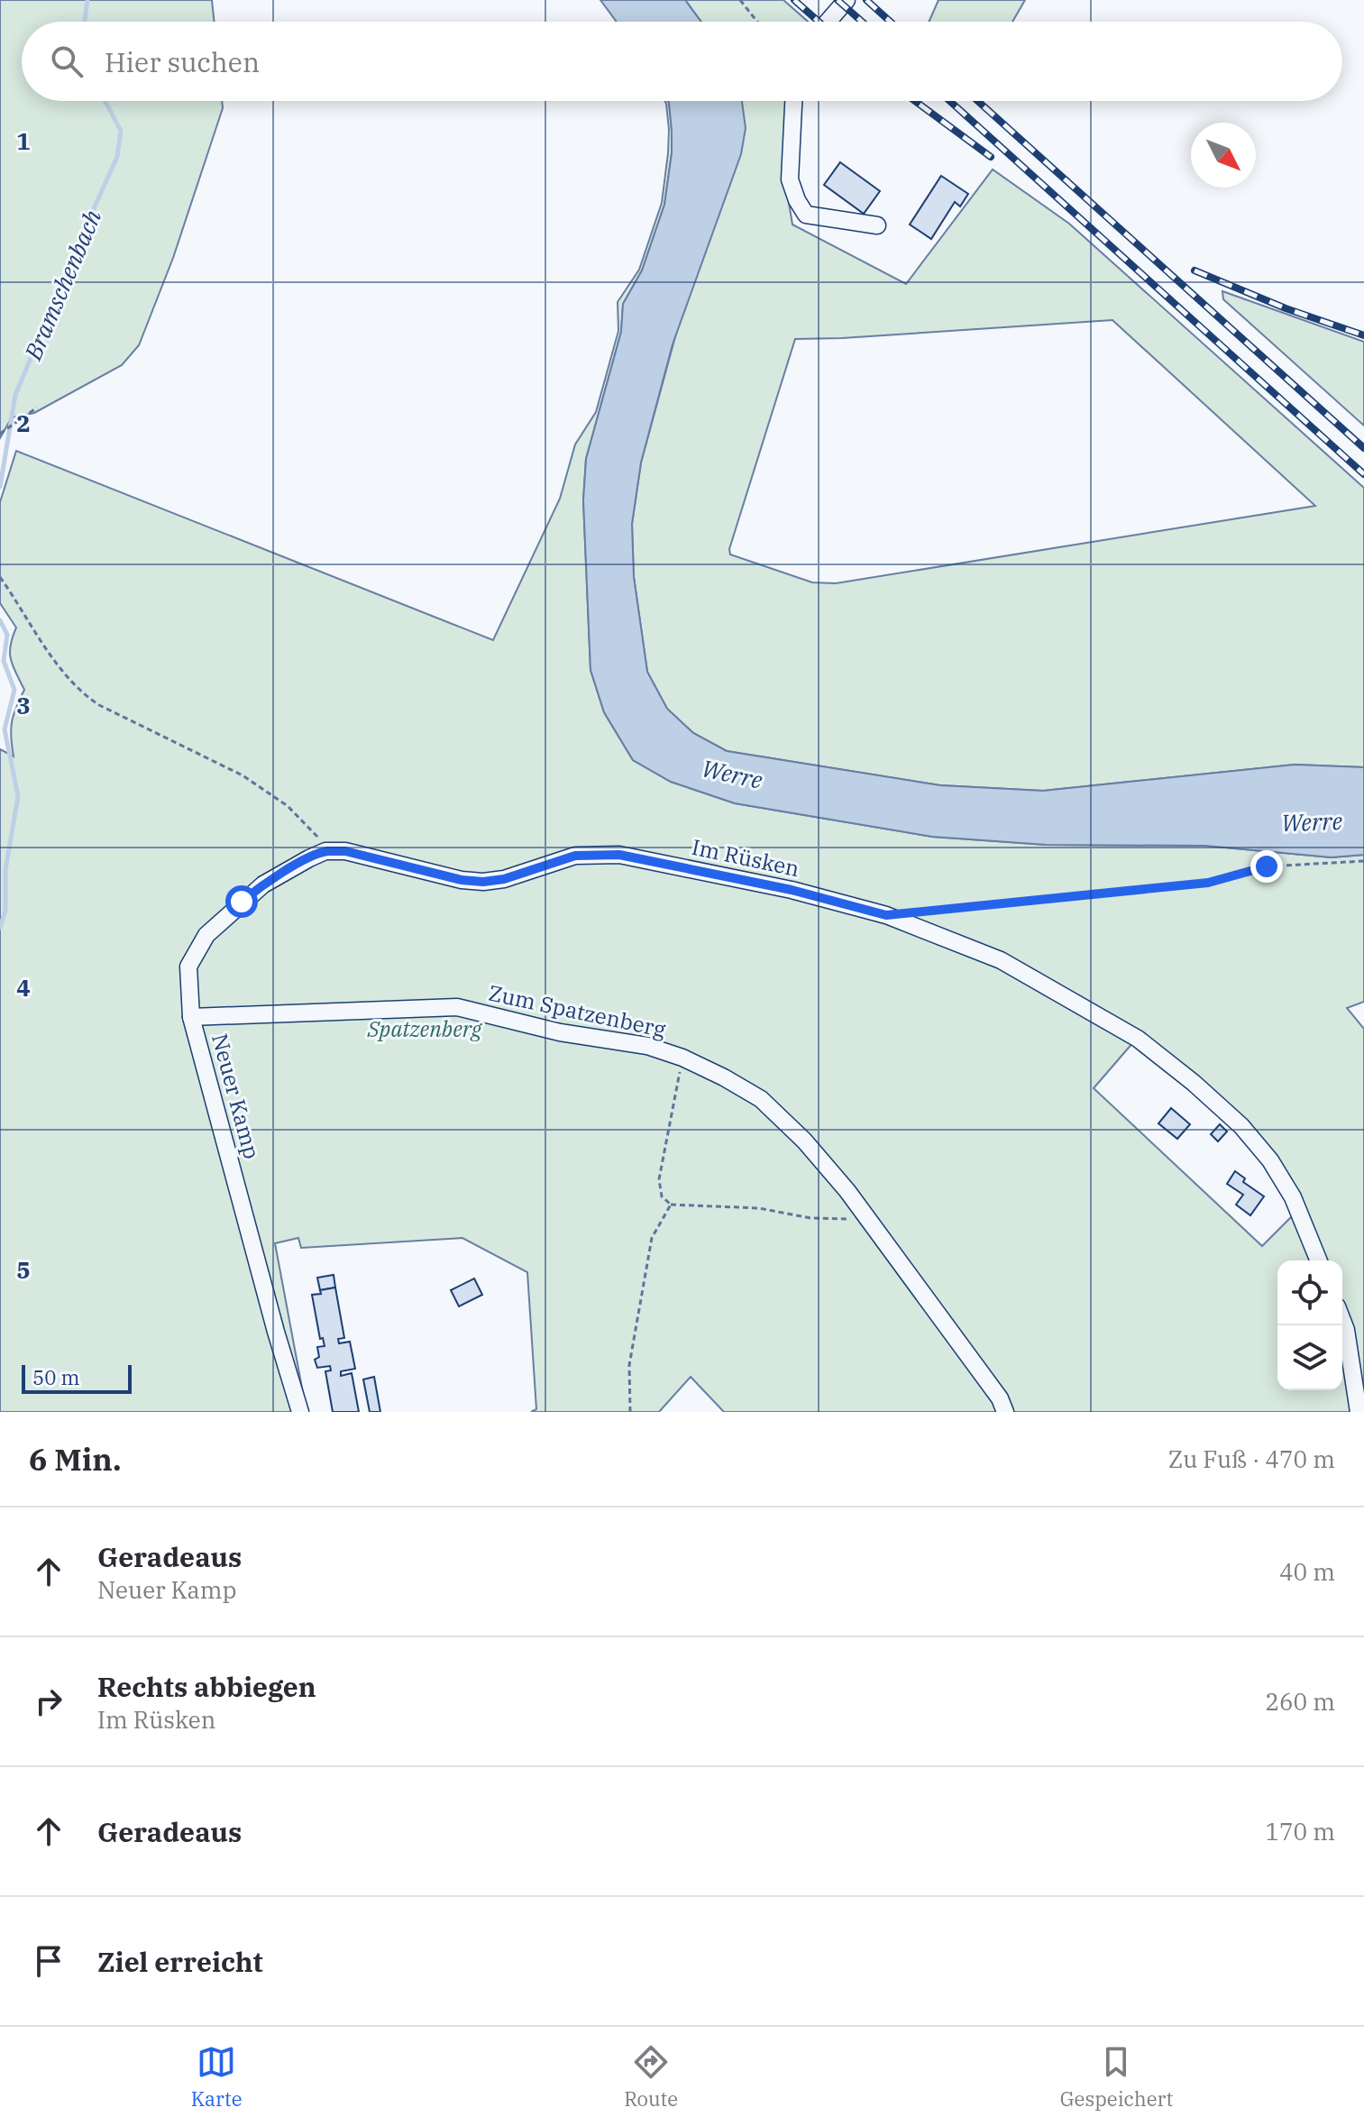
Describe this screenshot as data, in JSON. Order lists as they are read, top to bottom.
{
  "streets": {
    "street": ["Im Rüsken", "Zum Spatzenberg", "Neuer Kamp"]
  },
  "crossings": [
    ["Im Rüsken", "Neuer Kamp"],
    ["Zum Spatzenberg", "Neuer Kamp"]
  ],
  "water": ["Bramschenbach", "Werre"],
  "parks": ["Spatzenberg"],
  "scale_bar": "50 m",
  "north": "bottom right",
  "page": {
    "search": "Hier suchen",
    "scale": "50 m",
    "heading": ["6 Min.", "Zu Fuß · 470 m"],
    "list": [
      ["Geradeaus", "Neuer Kamp", "40 m"],
      ["Rechts abbiegen", "Im Rüsken", "260 m"],
      ["Geradeaus", "170 m"],
      "Ziel erreicht"
    ],
    "nav": ["Karte", "Route", "Gespeichert"]
  },
  "grid": {
    "rows": [
      "1",
      "2",
      "3",
      "4",
      "5"
    ]
  }
}
